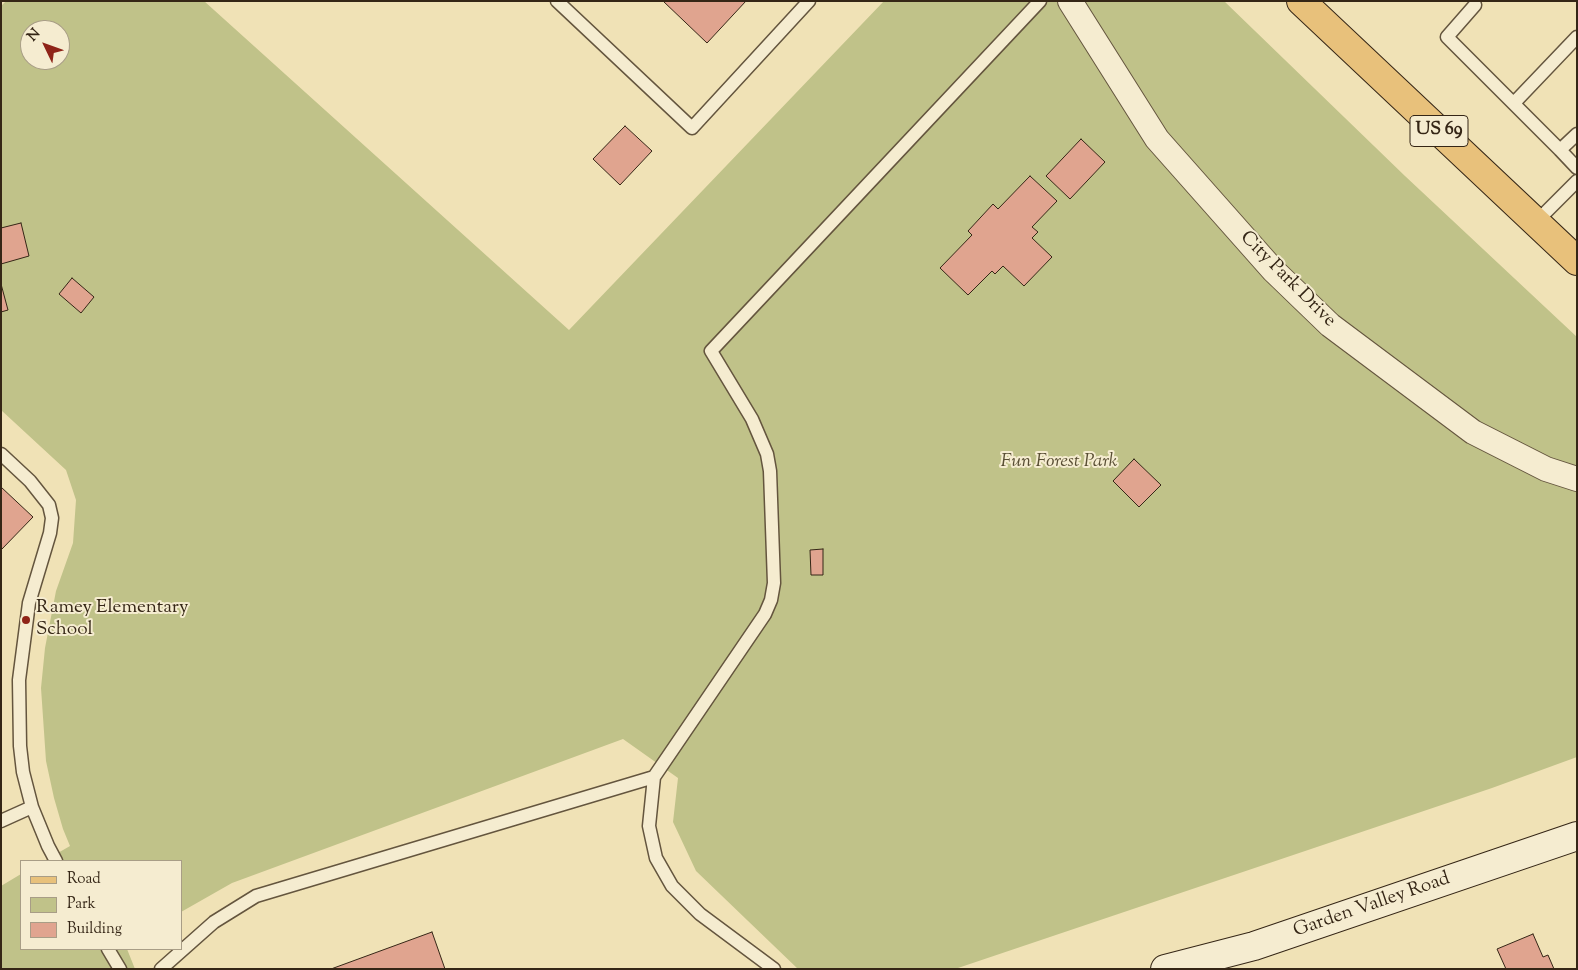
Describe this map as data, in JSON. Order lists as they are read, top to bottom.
{
  "streets": {
    "main road": ["US 69"],
    "street": ["City Park Drive", "Garden Valley Road"]
  },
  "parks": ["Fun Forest Park"],
  "places": ["Ramey Elementary School"],
  "legend": ["Road", "Park", "Building"],
  "north": "top left"
}
